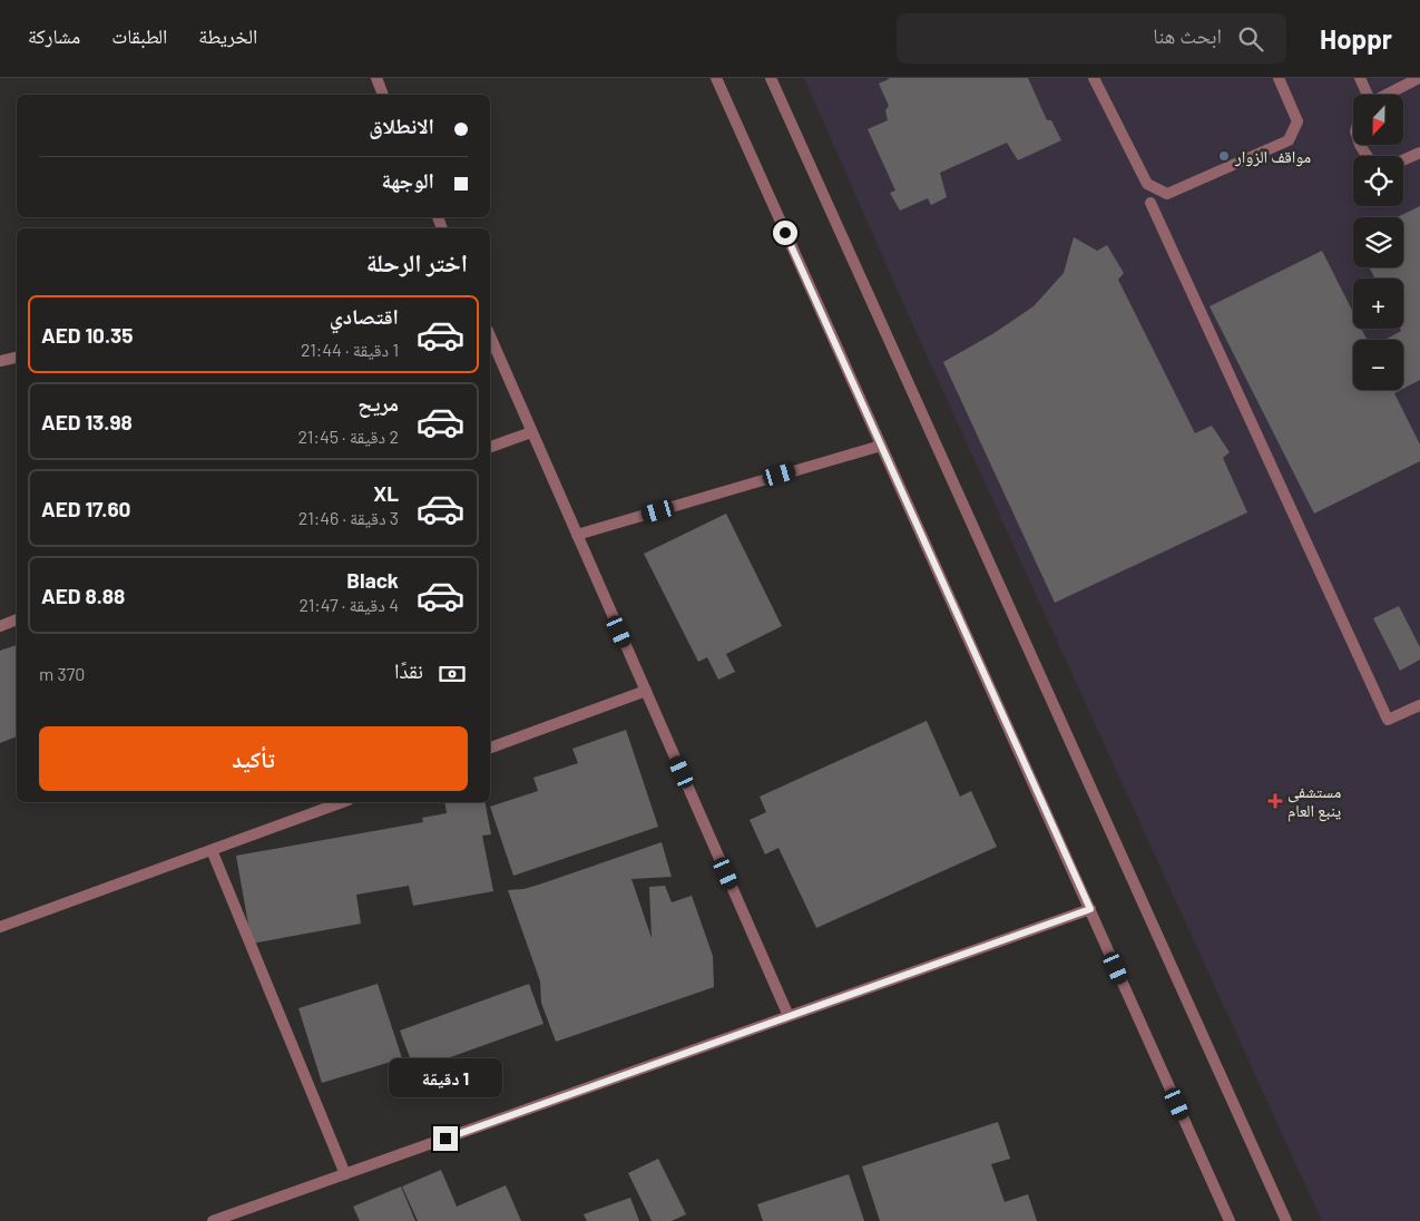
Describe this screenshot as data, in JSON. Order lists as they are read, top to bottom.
{
  "places": {
    "other": ["مواقف الزوار"],
    "health": ["مستشفى ينبع العام"]
  },
  "north": "bottom",
  "page": {
    "header": "Hoppr",
    "search": "ابحث هنا",
    "nav": ["الخريطة", "الطبقات", "مشاركة"],
    "map_buttons": ["+", "−"],
    "banner": ["الانطلاق", "الوجهة"],
    "heading": "اختر الرحلة",
    "list": [
      {
        "name": "اقتصادي",
        "note": "1 دقيقة · 21:44",
        "value": "AED 10.35"
      },
      {
        "name": "مريح",
        "note": "2 دقيقة · 21:45",
        "value": "AED 13.98"
      },
      {
        "name": "XL",
        "note": "3 دقيقة · 21:46",
        "value": "AED 17.60"
      },
      {
        "name": "Black",
        "note": "4 دقيقة · 21:47",
        "value": "AED 8.88"
      }
    ],
    "pay": ["نقدًا", "370 m"],
    "buttons": "تأكيد",
    "bubble": "1 دقيقة"
  }
}
